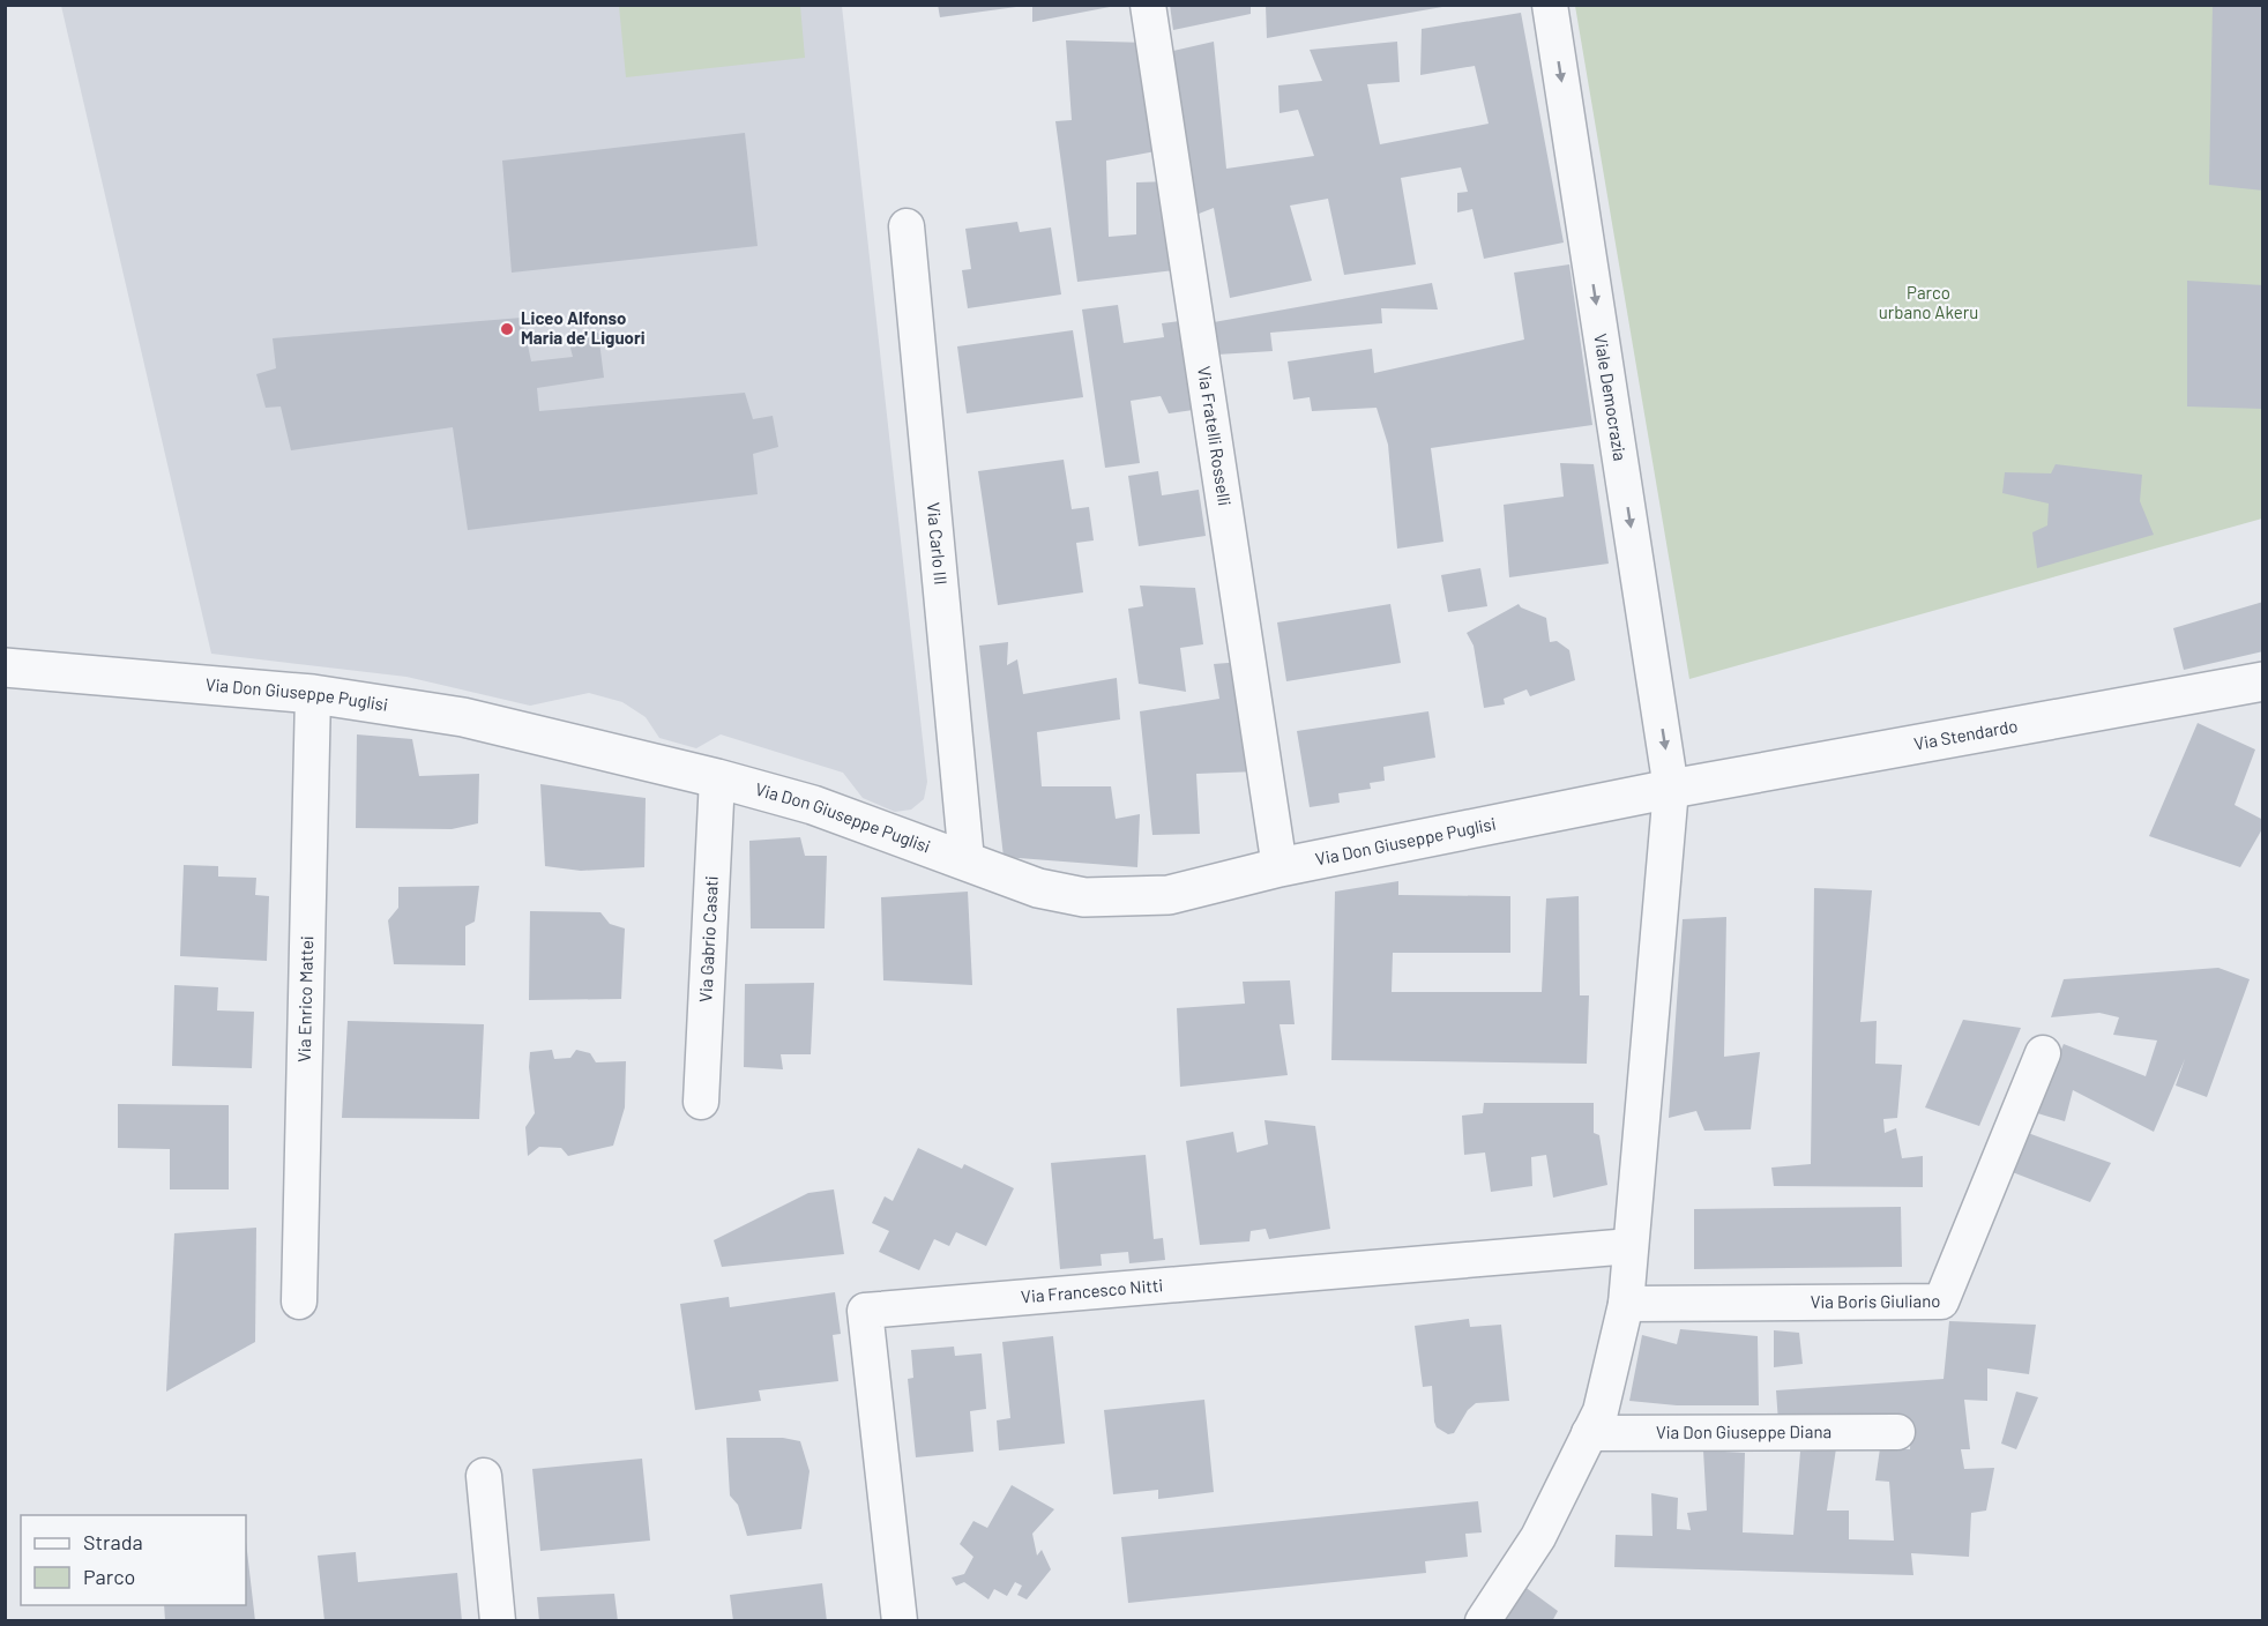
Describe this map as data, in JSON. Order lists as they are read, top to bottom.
{
  "streets": {
    "street": [
      "Viale Democrazia",
      "Via Fratelli Rosselli",
      "Via Carlo III",
      "Via Don Giuseppe Puglisi",
      "Via Stendardo",
      "Via Gabrio Casati",
      "Via Enrico Mattei",
      "Via Francesco Nitti",
      "Via Boris Giuliano",
      "Via Don Giuseppe Diana"
    ]
  },
  "crossings": [
    ["Viale Democrazia", "Via Don Giuseppe Puglisi"],
    ["Viale Democrazia", "Via Stendardo"],
    ["Via Fratelli Rosselli", "Via Don Giuseppe Puglisi"],
    ["Via Carlo III", "Via Don Giuseppe Puglisi"],
    ["Via Don Giuseppe Puglisi", "Via Stendardo"],
    ["Via Don Giuseppe Puglisi", "Via Gabrio Casati"],
    ["Via Don Giuseppe Puglisi", "Via Enrico Mattei"]
  ],
  "one_way": ["Viale Democrazia"],
  "parks": ["Parco urbano Akeru"],
  "places": ["Liceo Alfonso Maria de' Liguori"],
  "legend": ["Strada", "Parco"]
}
